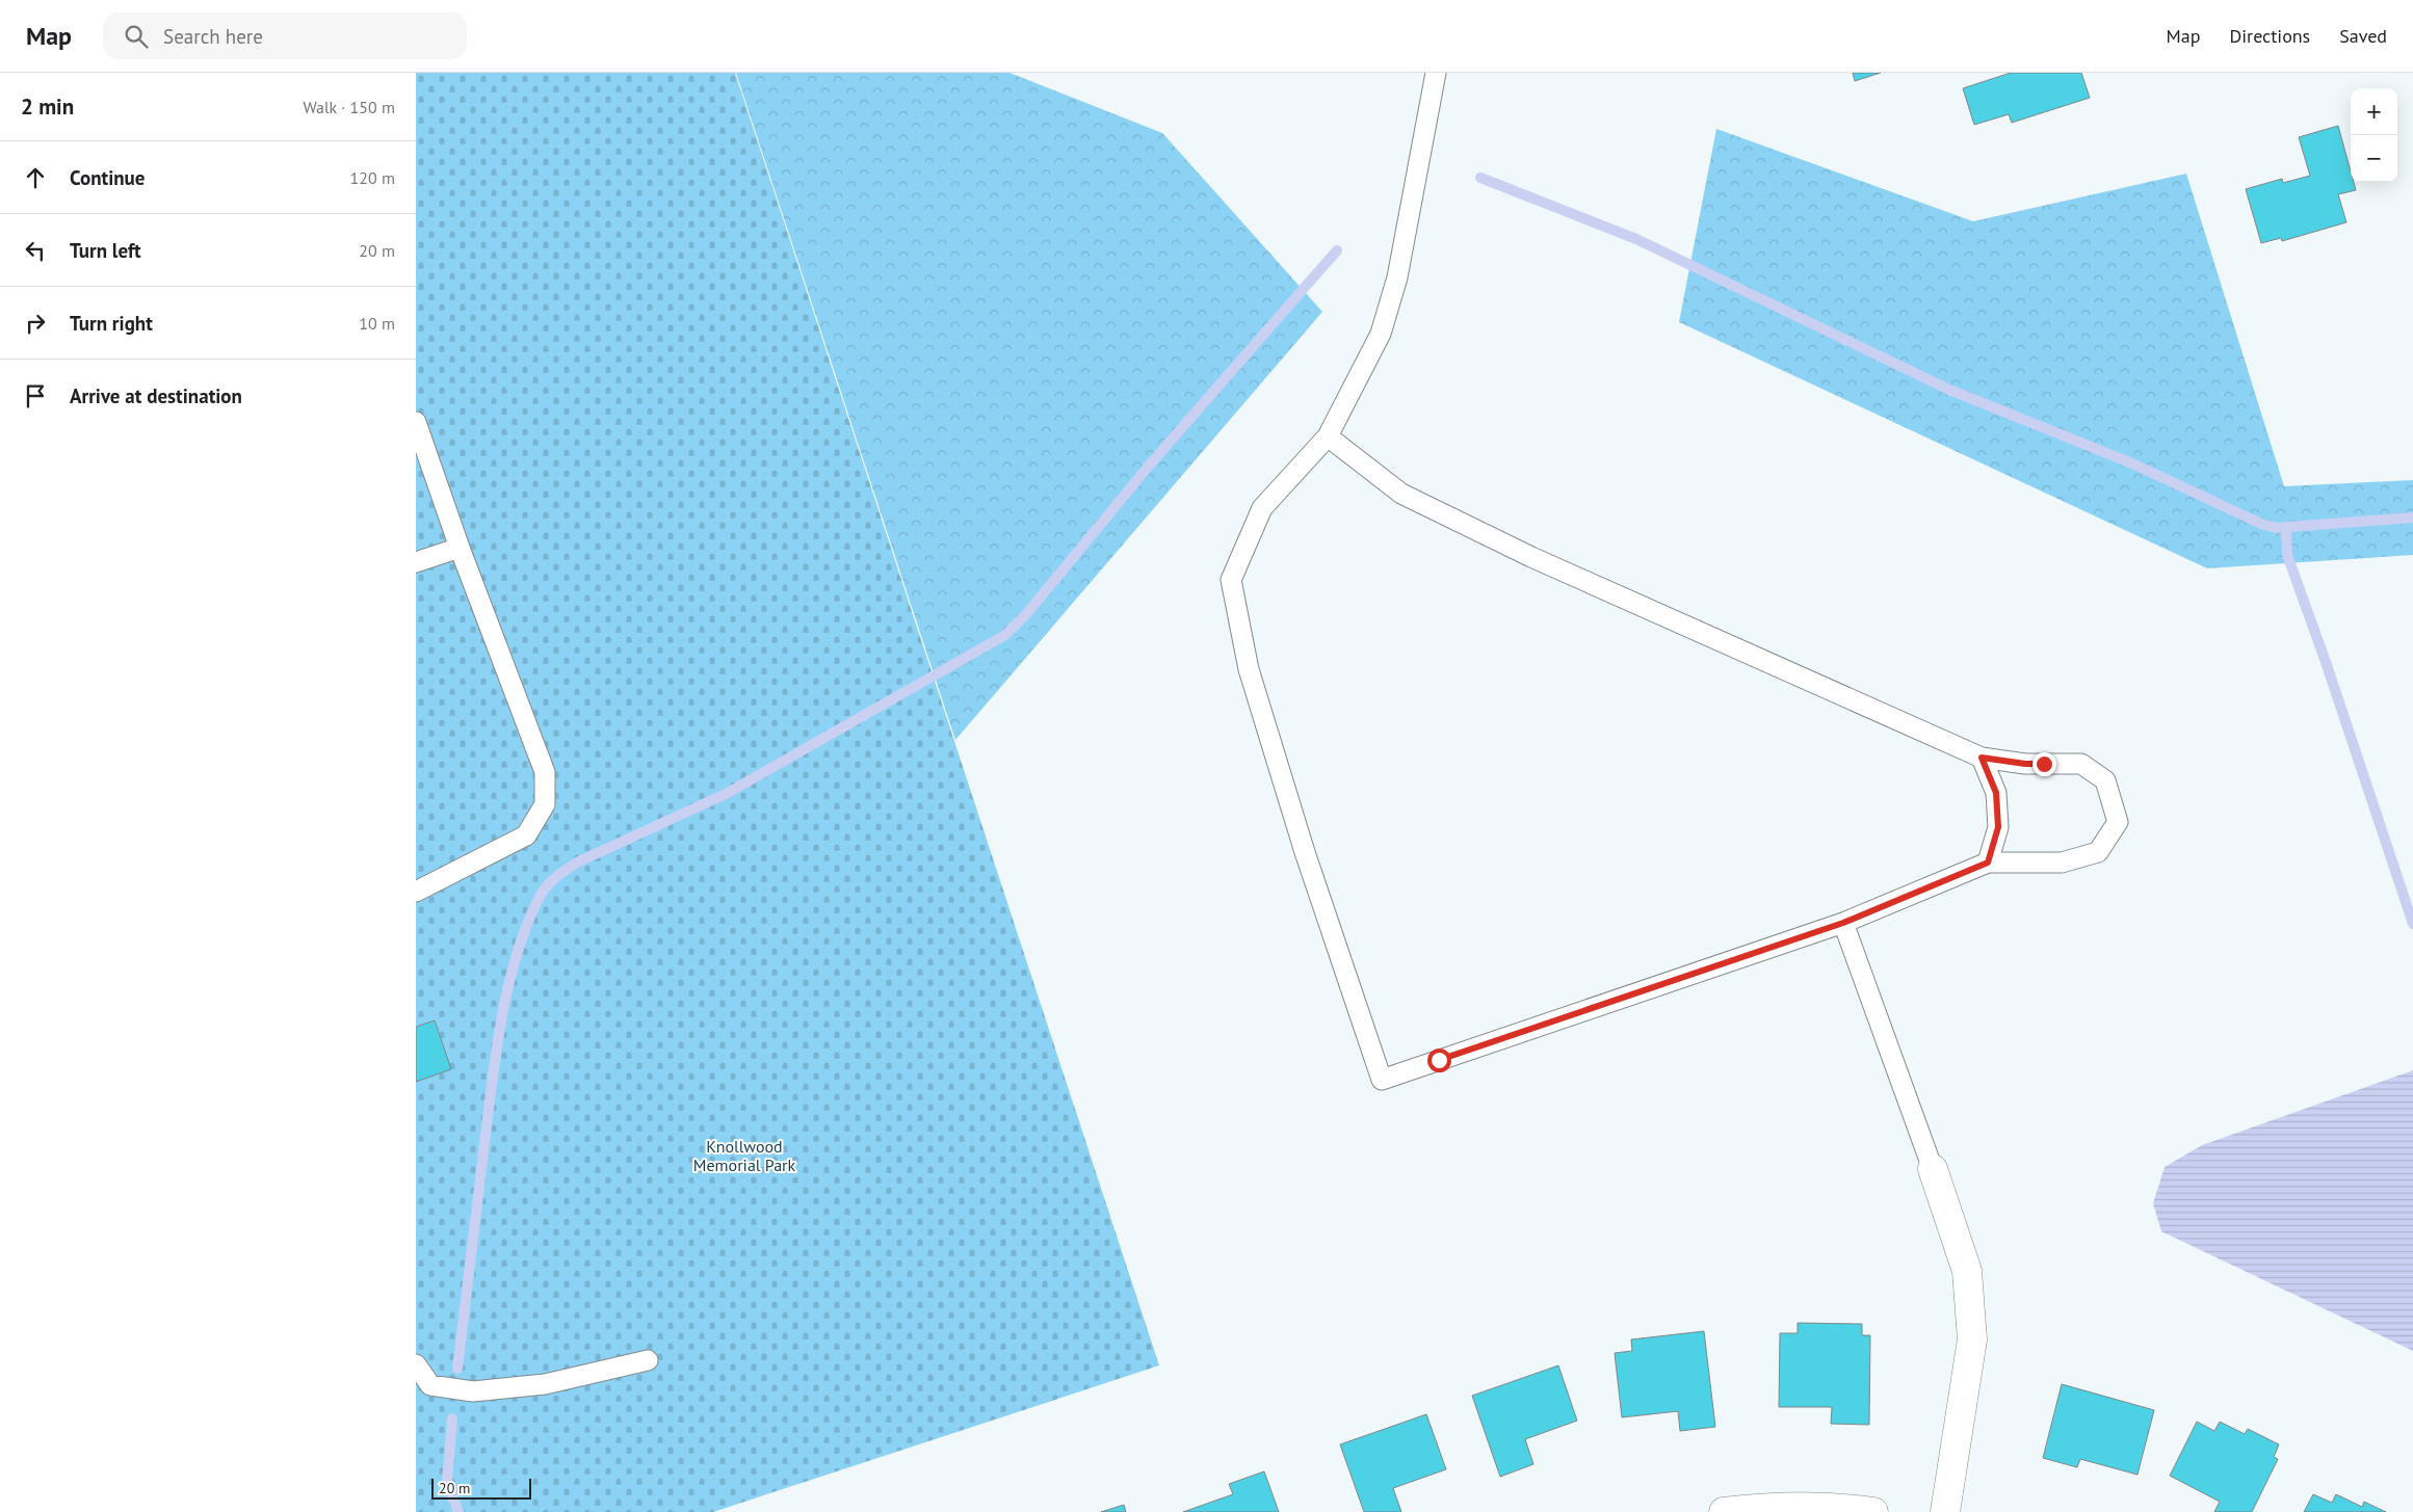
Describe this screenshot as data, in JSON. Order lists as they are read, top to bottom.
{
  "parks": ["Knollwood Memorial Park"],
  "scale_bar": "20 m",
  "page": {
    "header": "Map",
    "search": "Search here",
    "nav": ["Map", "Directions", "Saved"],
    "heading": ["2 min", "Walk · 150 m"],
    "map_buttons": ["+", "−"],
    "list": [
      ["Continue", "120 m"],
      ["Turn left", "20 m"],
      ["Turn right", "10 m"],
      "Arrive at destination"
    ],
    "scale": "20 m"
  }
}
